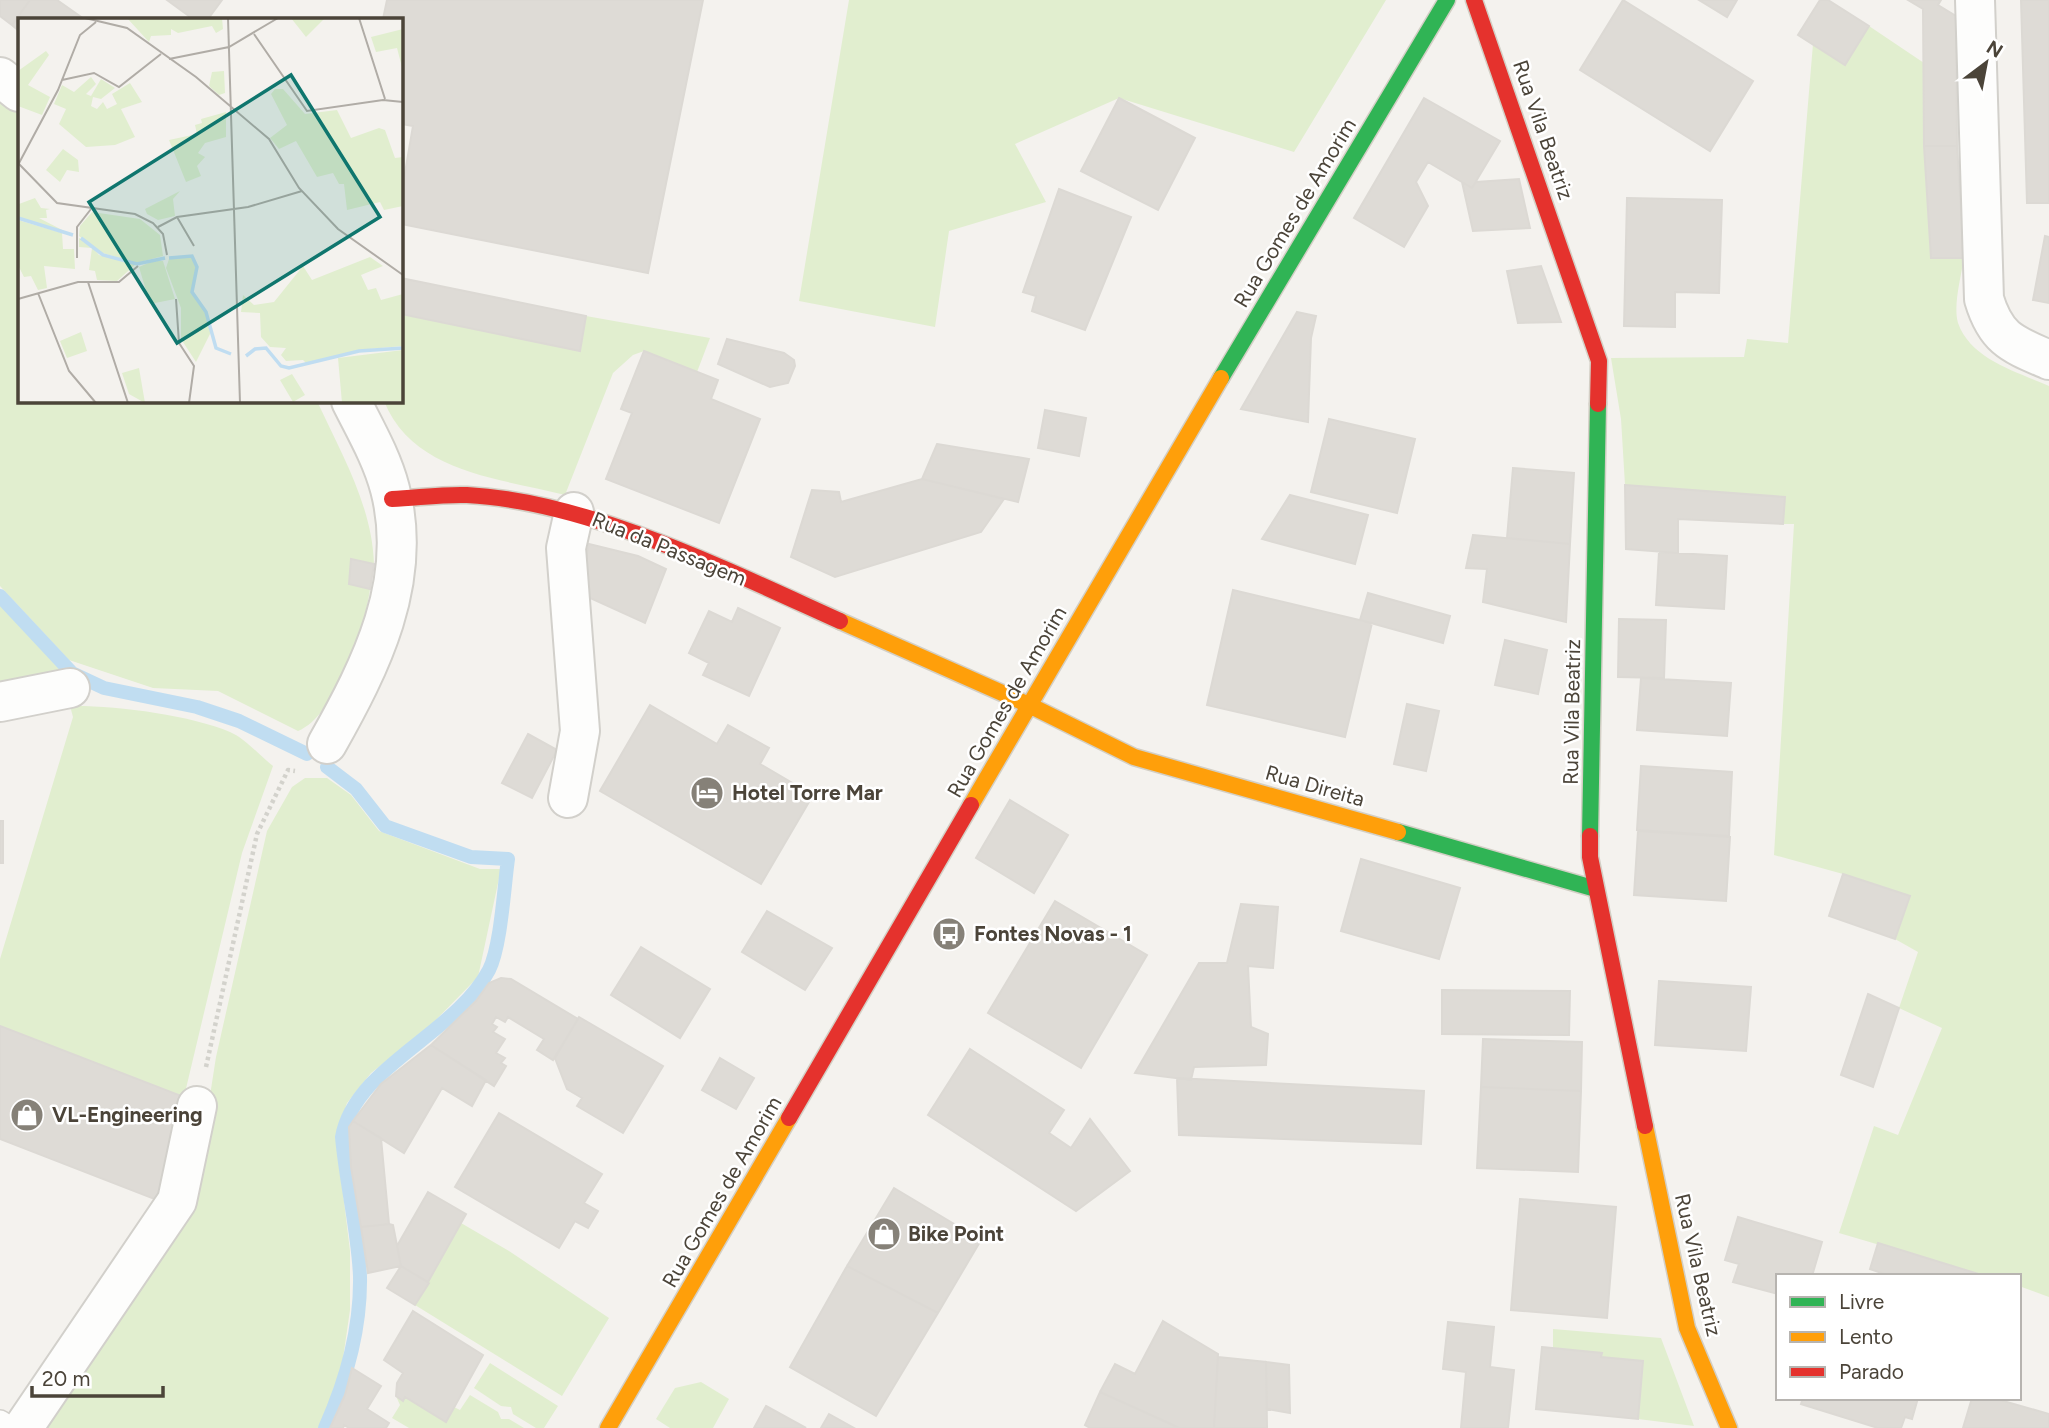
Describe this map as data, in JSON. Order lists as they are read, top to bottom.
{
  "streets": {
    "street": [
      "Rua Vila Beatriz",
      "Rua Gomes de Amorim",
      "Rua da Passagem",
      "Rua Direita"
    ]
  },
  "crossings": [
    ["Rua Vila Beatriz", "Rua Direita"],
    ["Rua Gomes de Amorim", "Rua da Passagem"],
    ["Rua Gomes de Amorim", "Rua Direita"],
    ["Rua da Passagem", "Rua Direita"]
  ],
  "places": {
    "hotel": ["Hotel Torre Mar"],
    "bus stop": ["Fontes Novas - 1"],
    "shop": ["VL-Engineering", "Bike Point"]
  },
  "legend": ["Livre", "Lento", "Parado"],
  "scale_bar": "20 m",
  "north": "top right"
}
